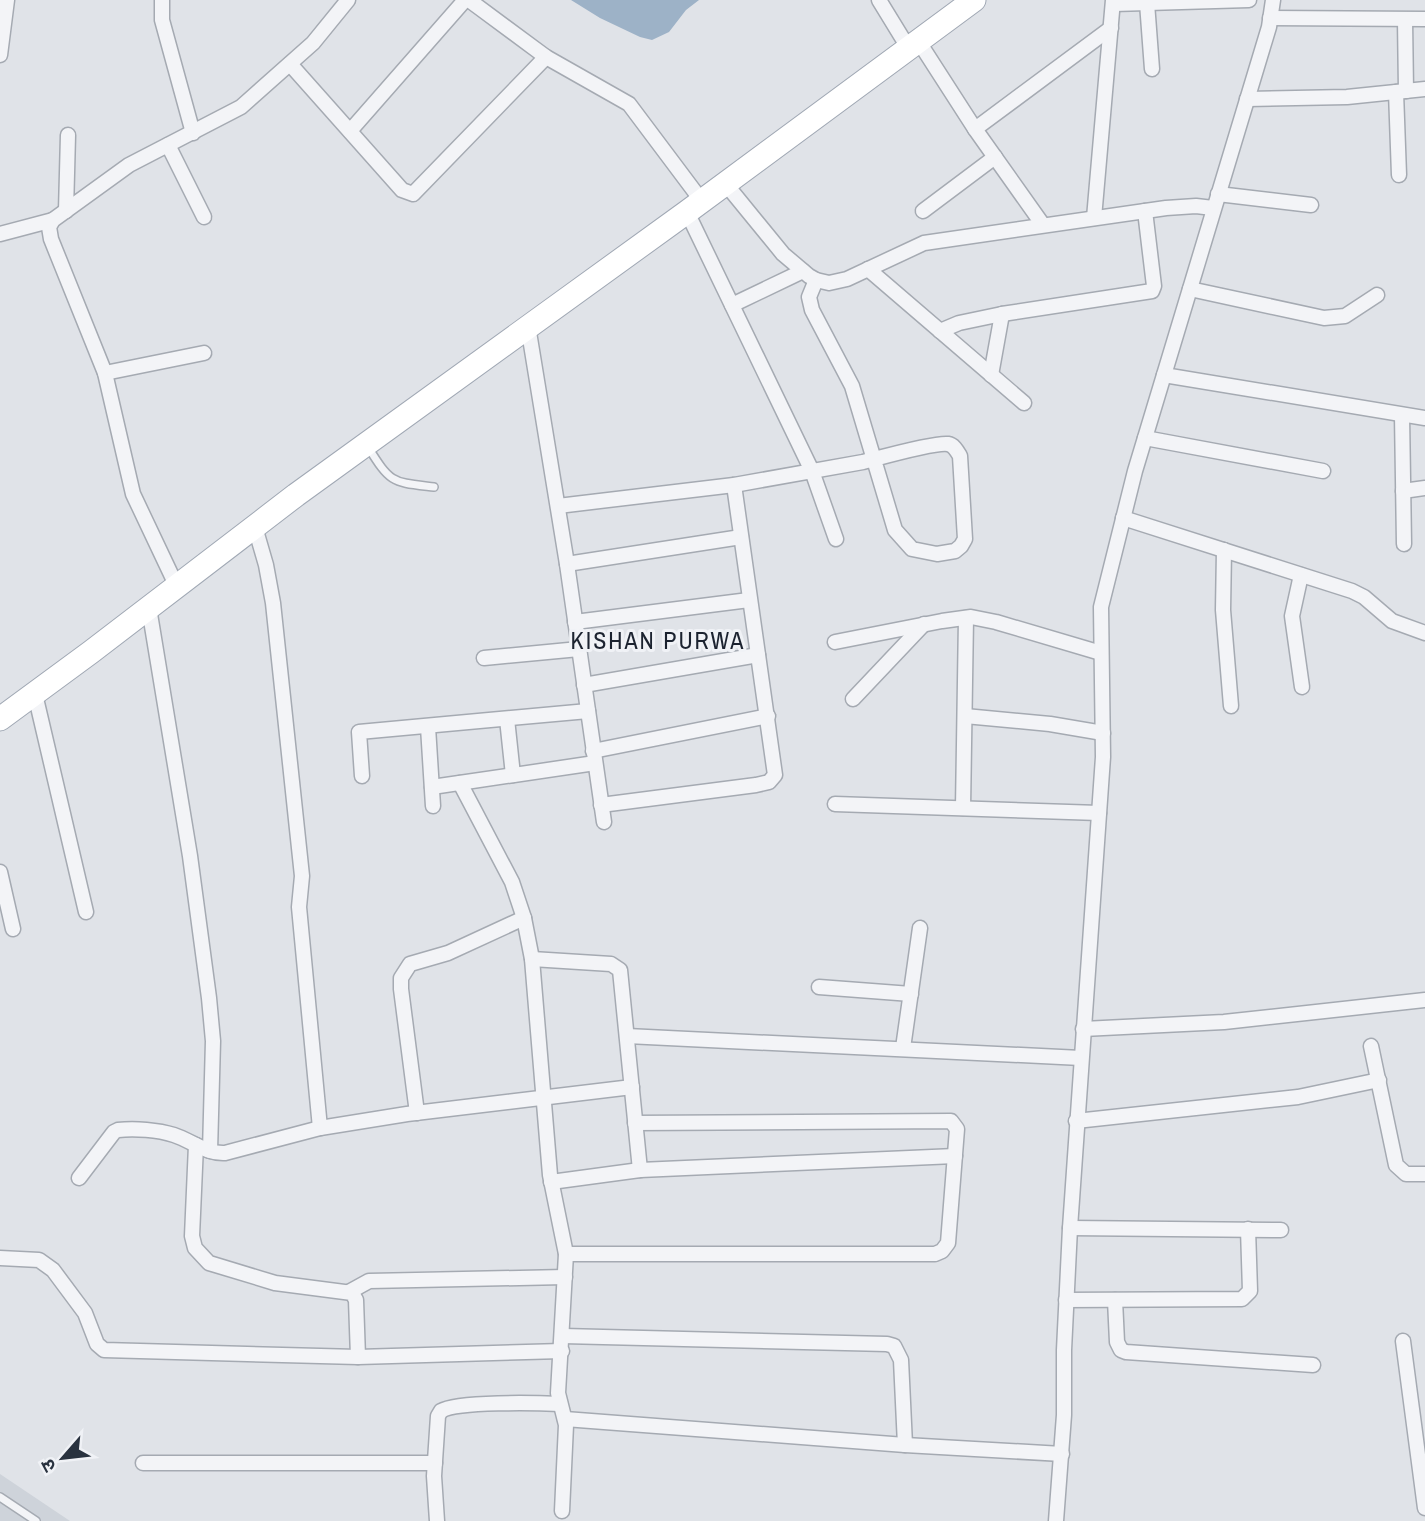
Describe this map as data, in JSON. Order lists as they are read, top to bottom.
{
  "districts": ["KISHAN PURWA"],
  "north": "bottom left"
}
